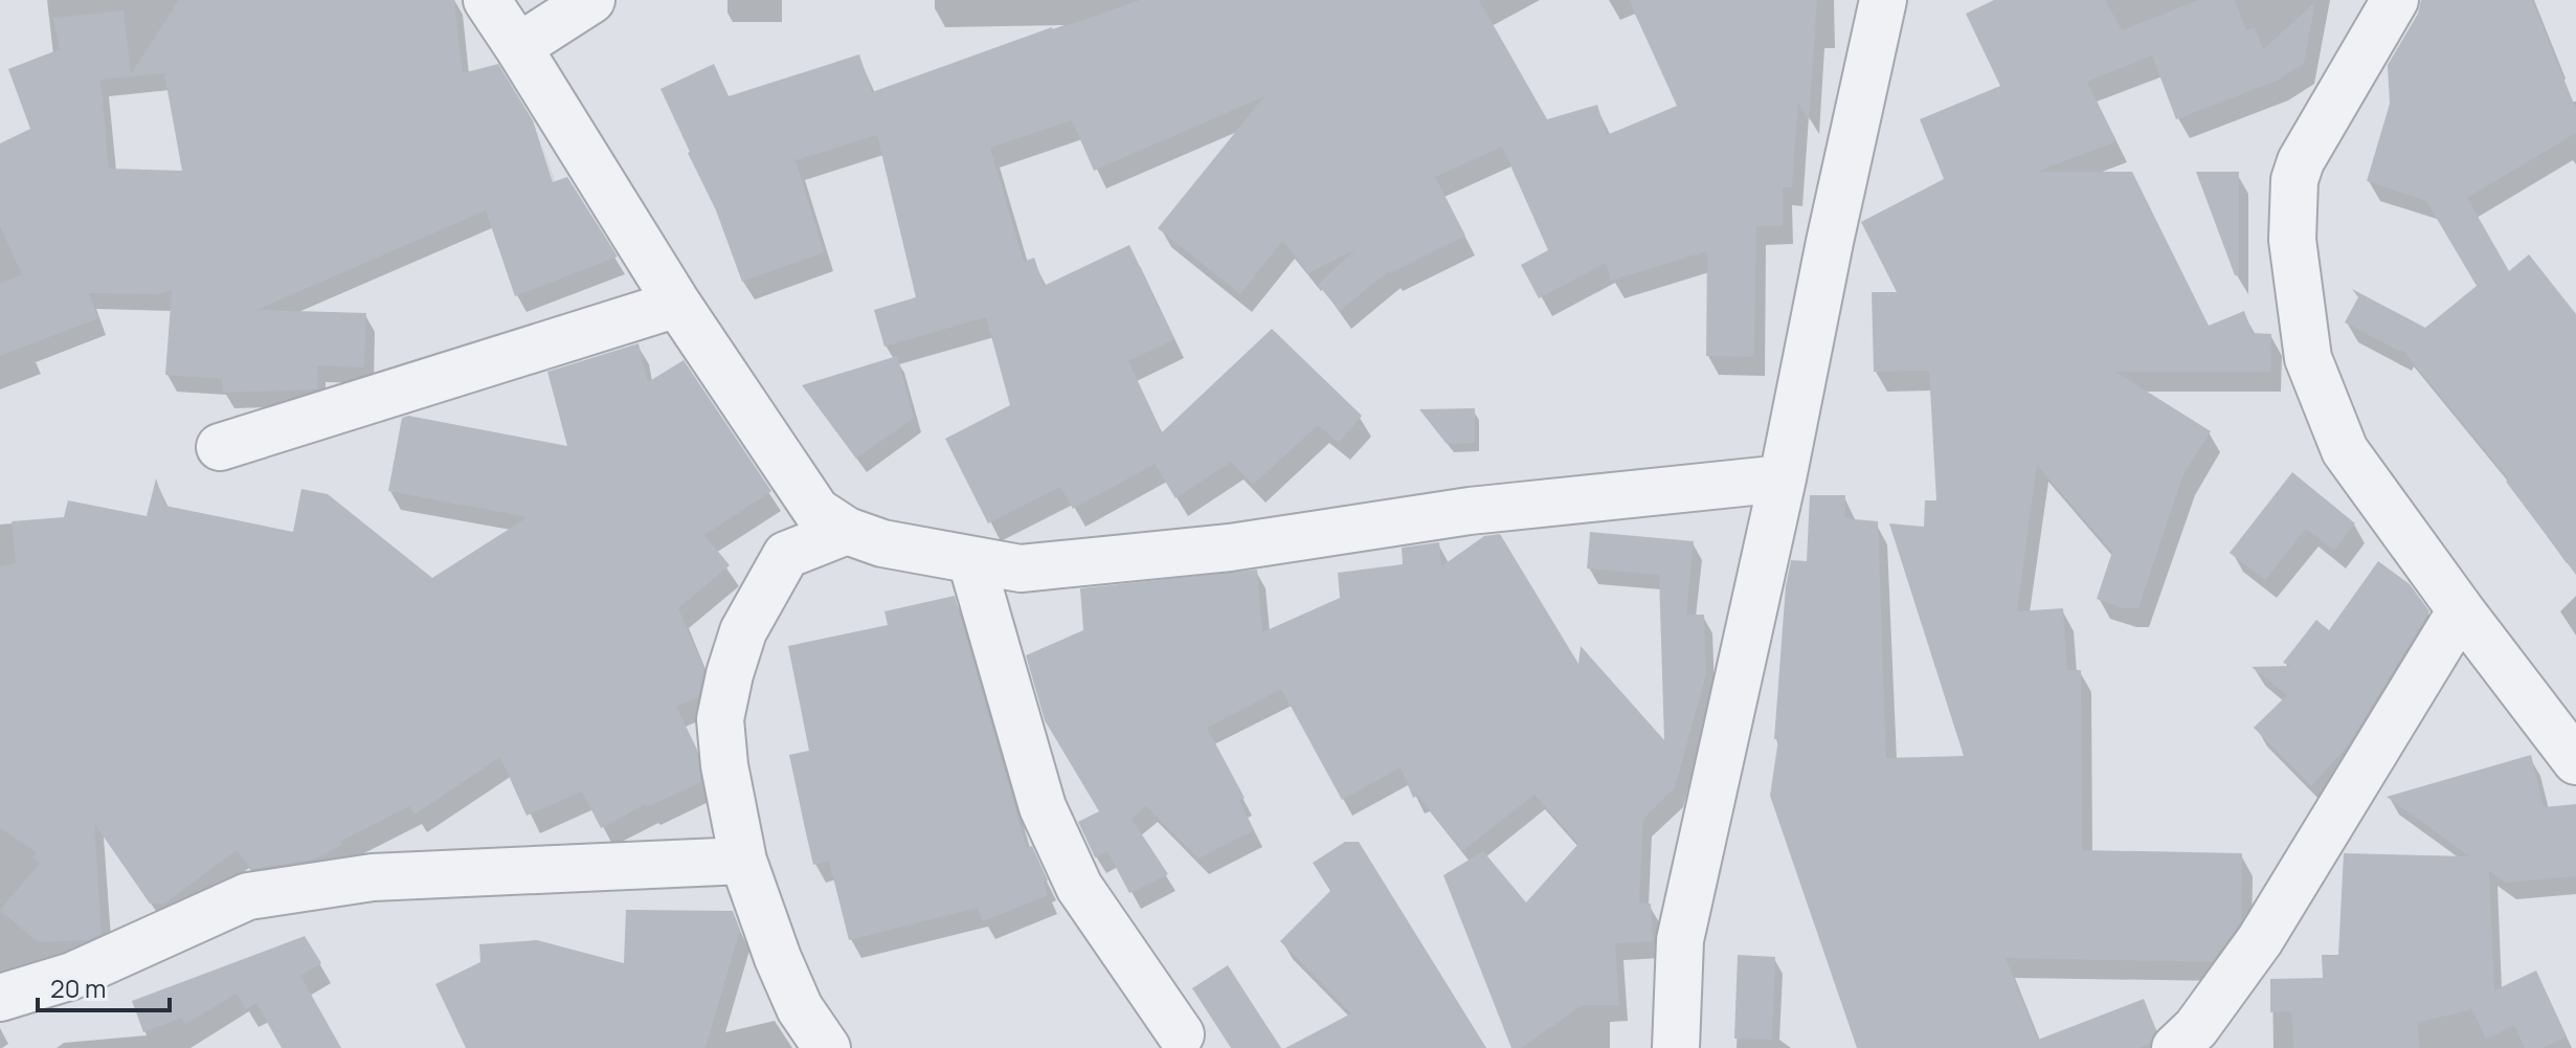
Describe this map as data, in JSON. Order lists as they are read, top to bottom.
{
  "scale_bar": "20 m"
}
